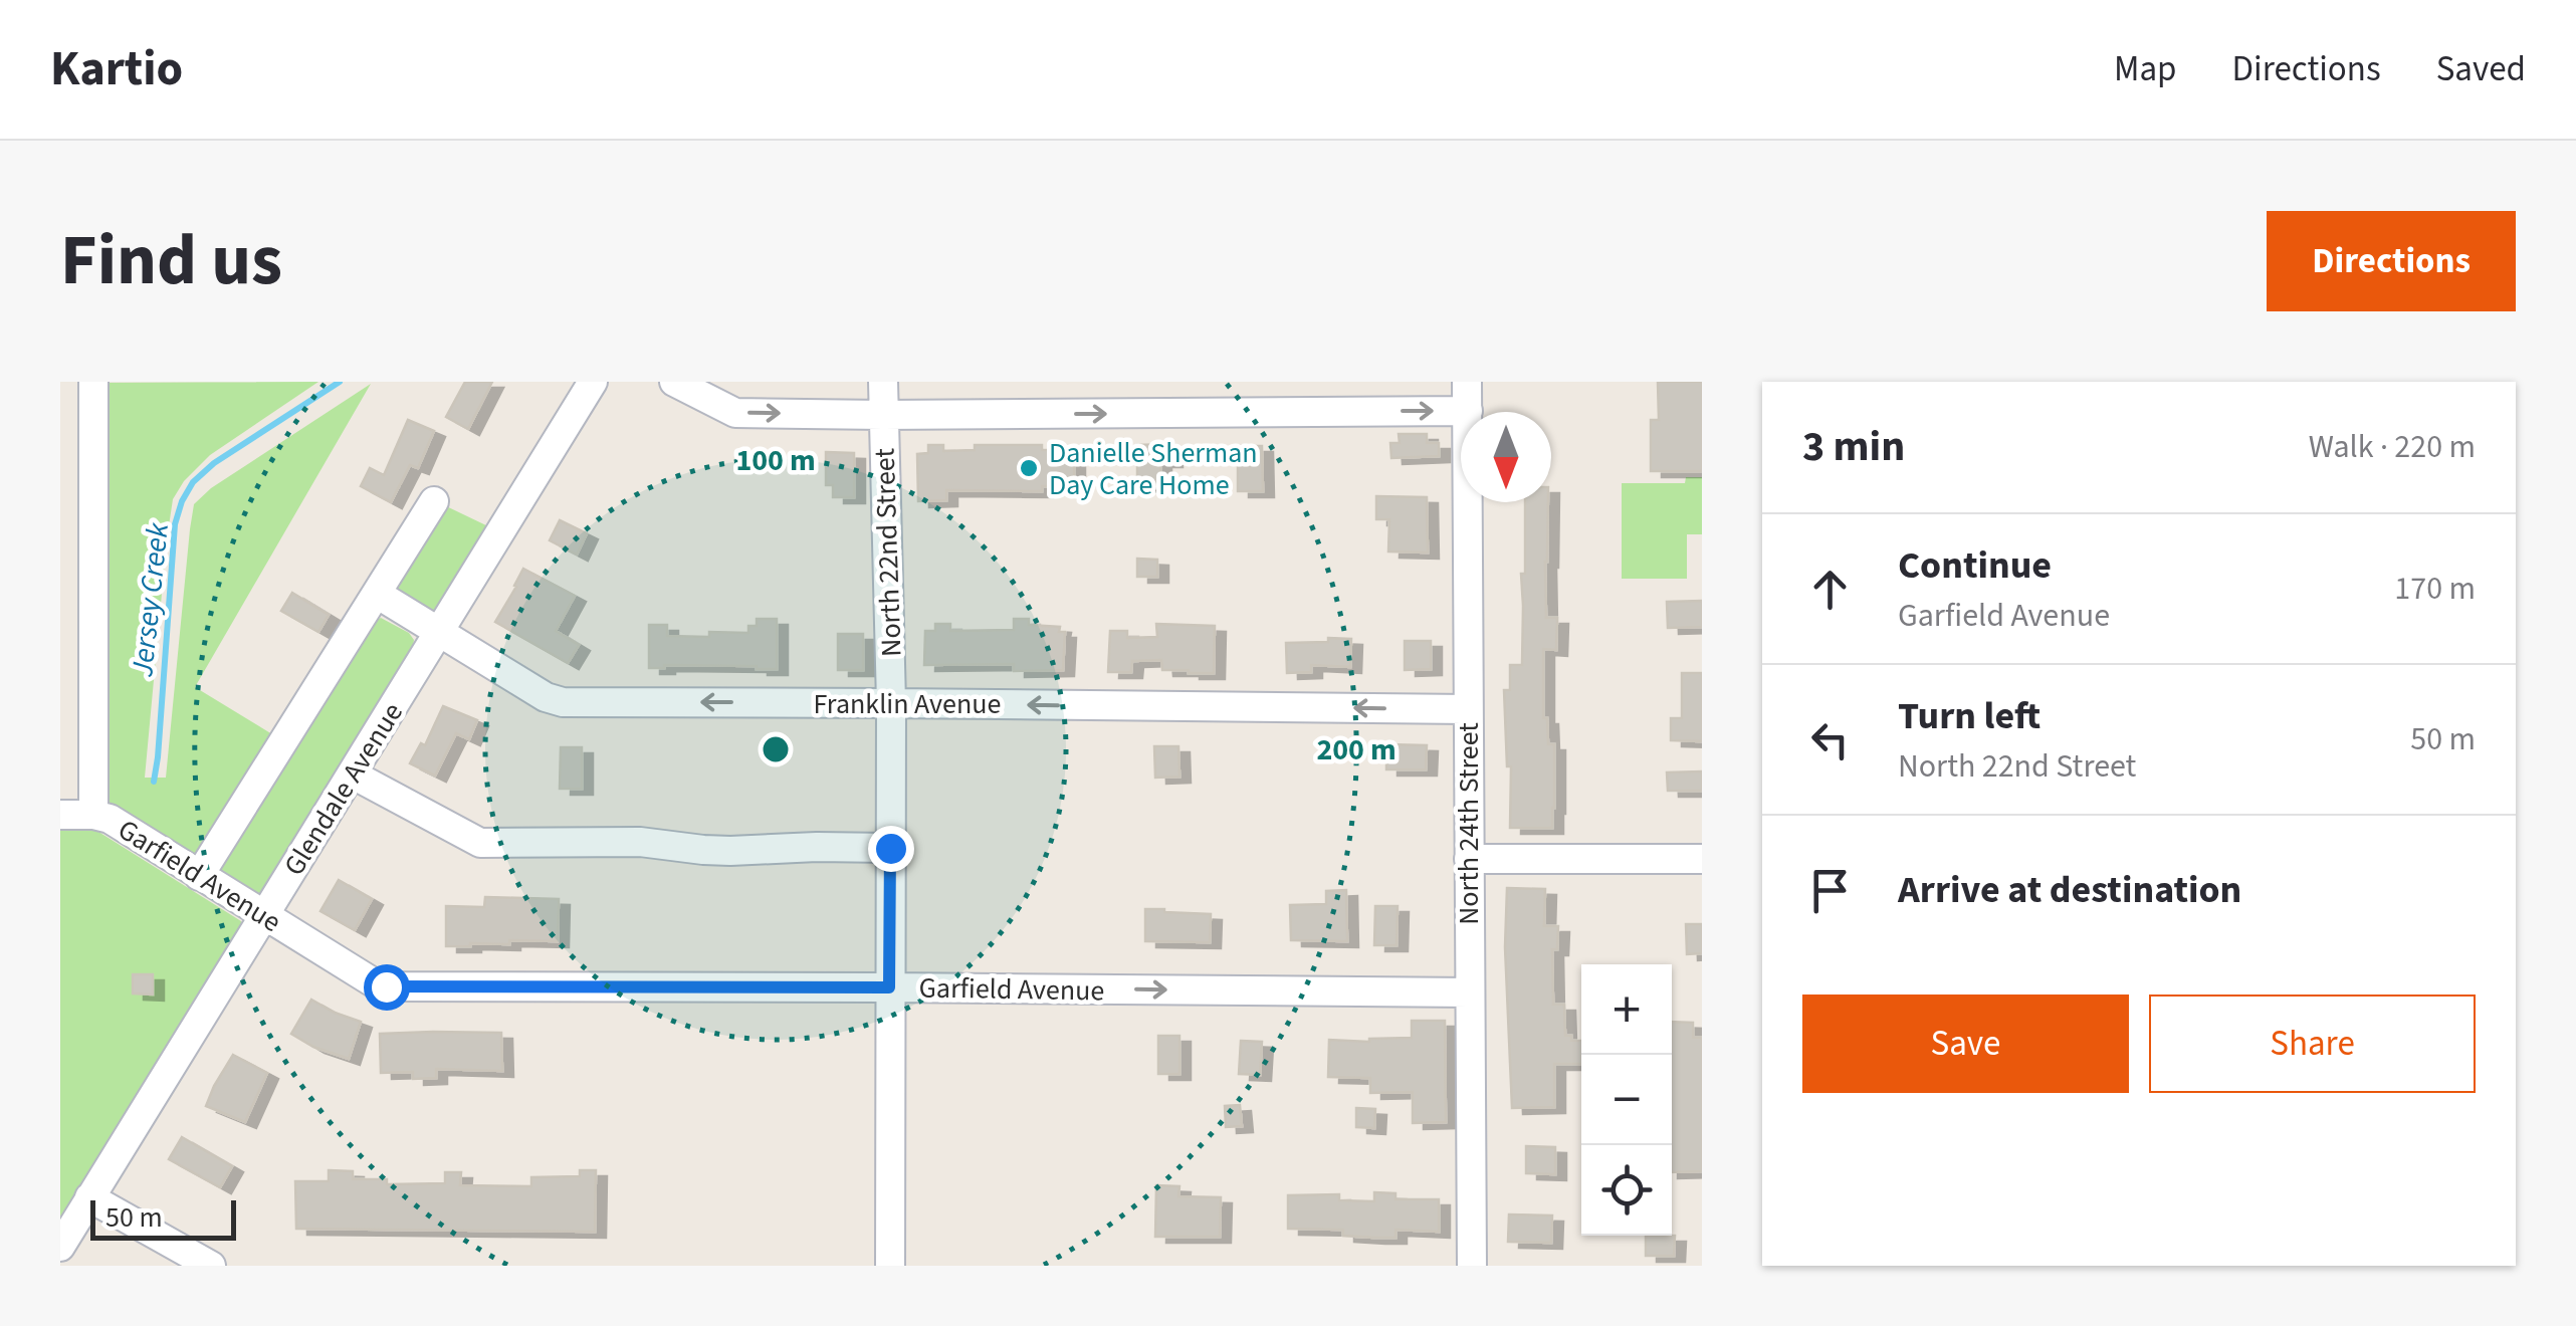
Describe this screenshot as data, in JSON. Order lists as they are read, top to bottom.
{
  "streets": {
    "street": [
      "North 22nd Street",
      "Franklin Avenue",
      "Glendale Avenue",
      "North 24th Street",
      "Garfield Avenue"
    ]
  },
  "crossings": [
    ["North 22nd Street", "Franklin Avenue"],
    ["North 22nd Street", "Garfield Avenue"],
    ["Franklin Avenue", "Glendale Avenue"],
    ["Franklin Avenue", "North 24th Street"],
    ["Glendale Avenue", "Garfield Avenue"],
    ["North 24th Street", "Garfield Avenue"]
  ],
  "one_way": ["Garfield Avenue"],
  "water": ["Jersey Creek"],
  "places": ["Danielle Sherman Day Care Home"],
  "scale_bar": "50 m",
  "north": "bottom",
  "page": {
    "header": "Kartio",
    "nav": ["Map", "Directions", "Saved"],
    "title": "Find us",
    "buttons": [
      "Directions",
      ["Save", "Share"]
    ],
    "heading": ["3 min", "Walk · 220 m"],
    "list": [
      ["Continue", "Garfield Avenue", "170 m"],
      ["Turn left", "North 22nd Street", "50 m"],
      "Arrive at destination"
    ],
    "map_buttons": ["+", "−"],
    "scale": "50 m"
  },
  "rings": ["100 m", "200 m"]
}
